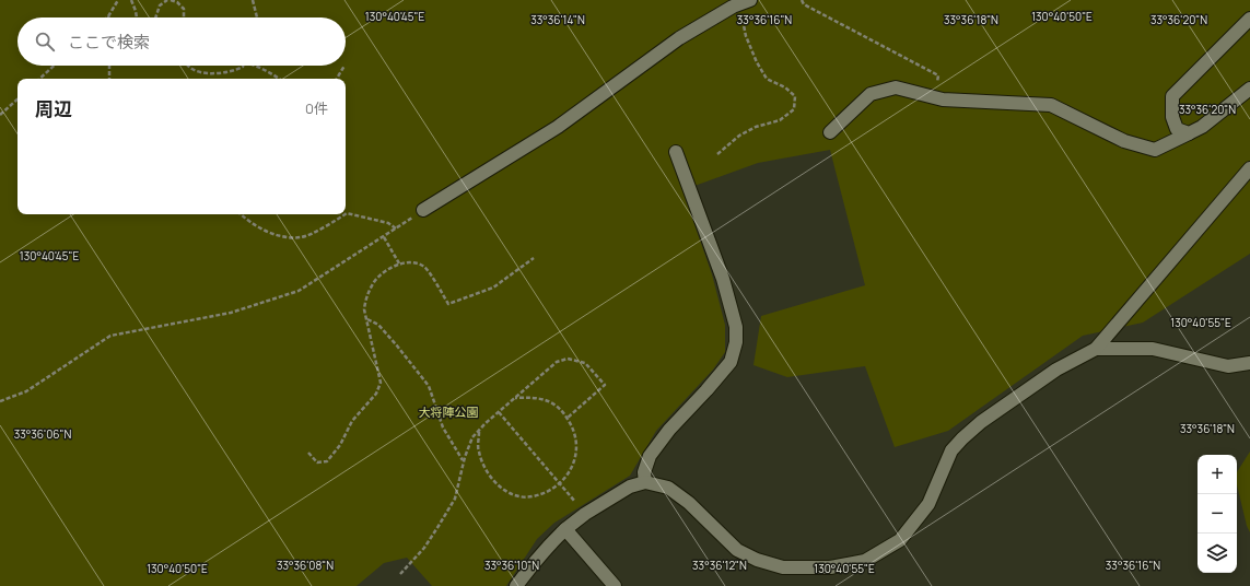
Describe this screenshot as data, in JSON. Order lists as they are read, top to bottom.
{
  "parks": ["大将陣公園"],
  "page": {
    "search": "ここで検索",
    "heading": ["周辺", "0件"],
    "map_buttons": ["+", "−"]
  },
  "coordinates": [
    "130°40'45\"E",
    "130°40'50\"E",
    "33°36'18\"N",
    "33°36'14\"N",
    "33°36'16\"N",
    "33°36'20\"N",
    "130°40'55\"E",
    "33°36'06\"N",
    "33°36'08\"N",
    "33°36'10\"N",
    "33°36'12\"N"
  ]
}
